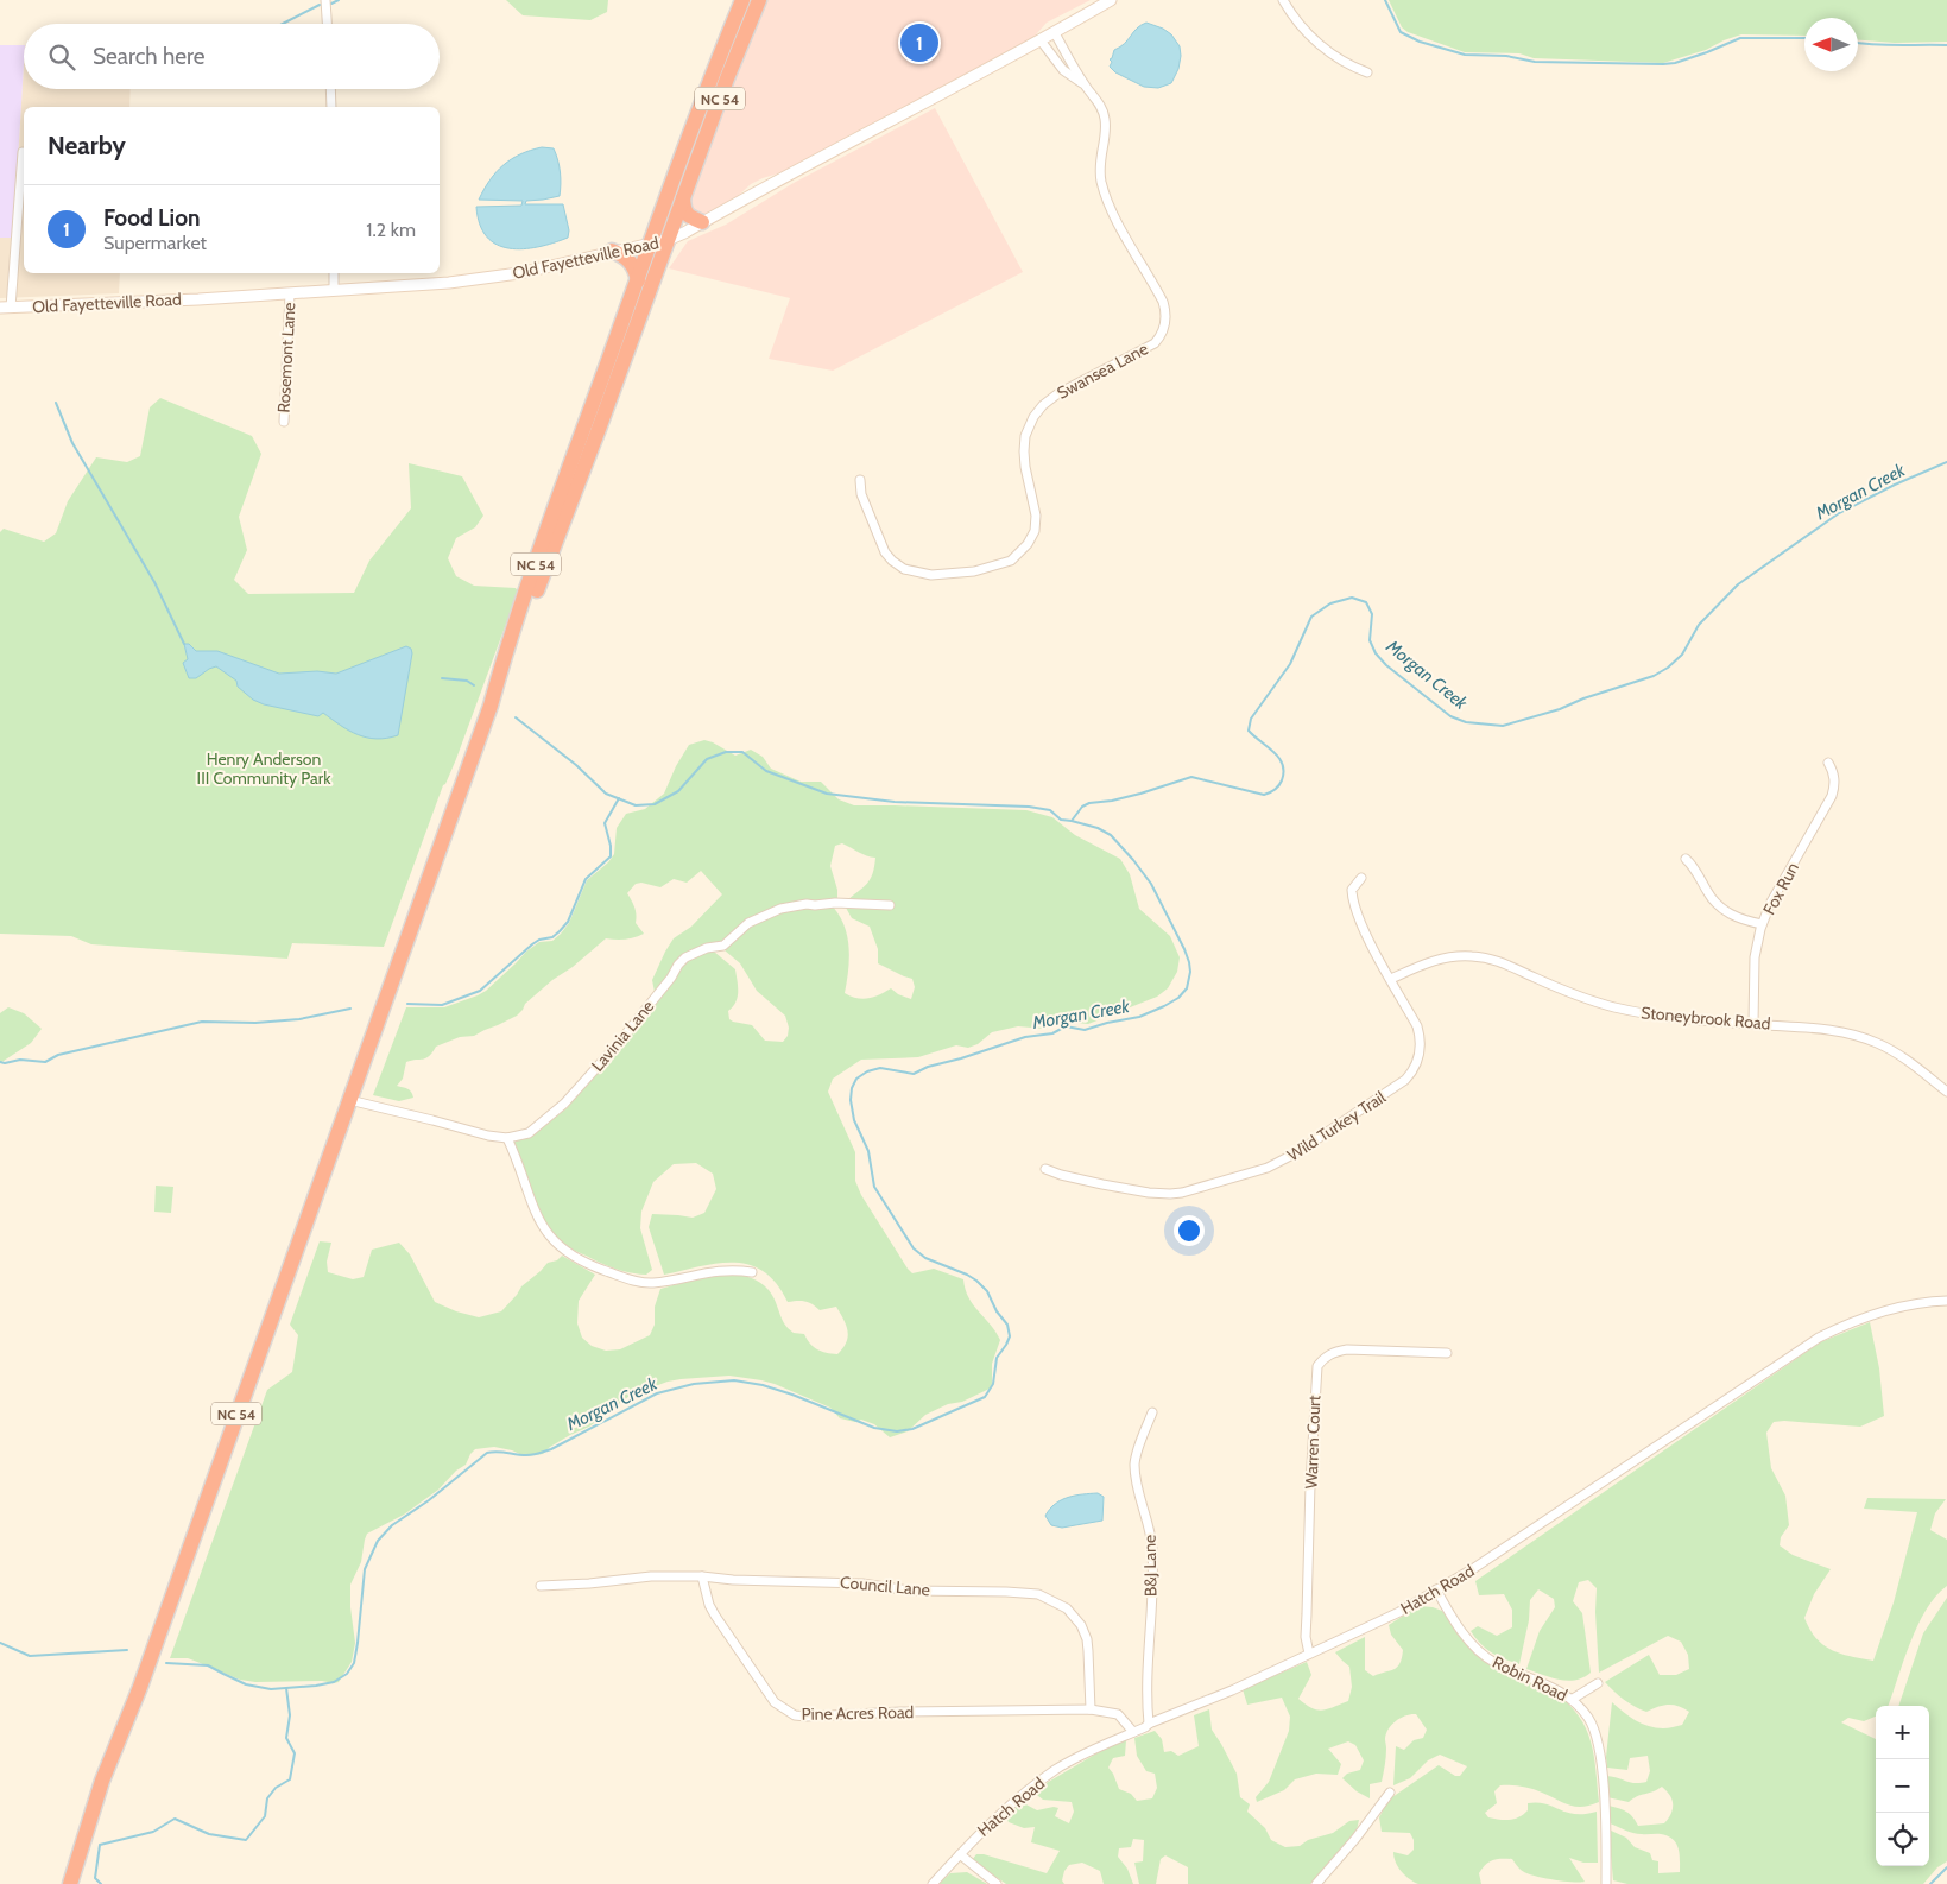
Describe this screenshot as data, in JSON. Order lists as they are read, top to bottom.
{
  "streets": {
    "highway": ["NC 54"],
    "street": [
      "Old Fayetteville Road",
      "Rosemont Lane",
      "Swansea Lane",
      "Fox Run",
      "Stoneybrook Road",
      "Lavinia Lane",
      "Wild Turkey Trail",
      "Warren Court",
      "B&J Lane",
      "Council Lane",
      "Hatch Road",
      "Robin Road",
      "Pine Acres Road"
    ]
  },
  "crossings": [
    ["NC 54", "Old Fayetteville Road"],
    ["NC 54", "Lavinia Lane"],
    ["Old Fayetteville Road", "Rosemont Lane"],
    ["Old Fayetteville Road", "Swansea Lane"],
    ["Fox Run", "Stoneybrook Road"],
    ["Stoneybrook Road", "Wild Turkey Trail"],
    ["Warren Court", "Hatch Road"],
    ["B&J Lane", "Hatch Road"],
    ["Council Lane", "Pine Acres Road"],
    ["Hatch Road", "Robin Road"]
  ],
  "water": ["Morgan Creek"],
  "parks": ["Henry Anderson III Community Park"],
  "north": "left",
  "page": {
    "pins": "1",
    "search": "Search here",
    "heading": "Nearby",
    "list": [
      {
        "mark": "1",
        "name": "Food Lion",
        "note": "Supermarket",
        "value": "1.2 km"
      }
    ],
    "map_buttons": ["+", "−"]
  }
}
